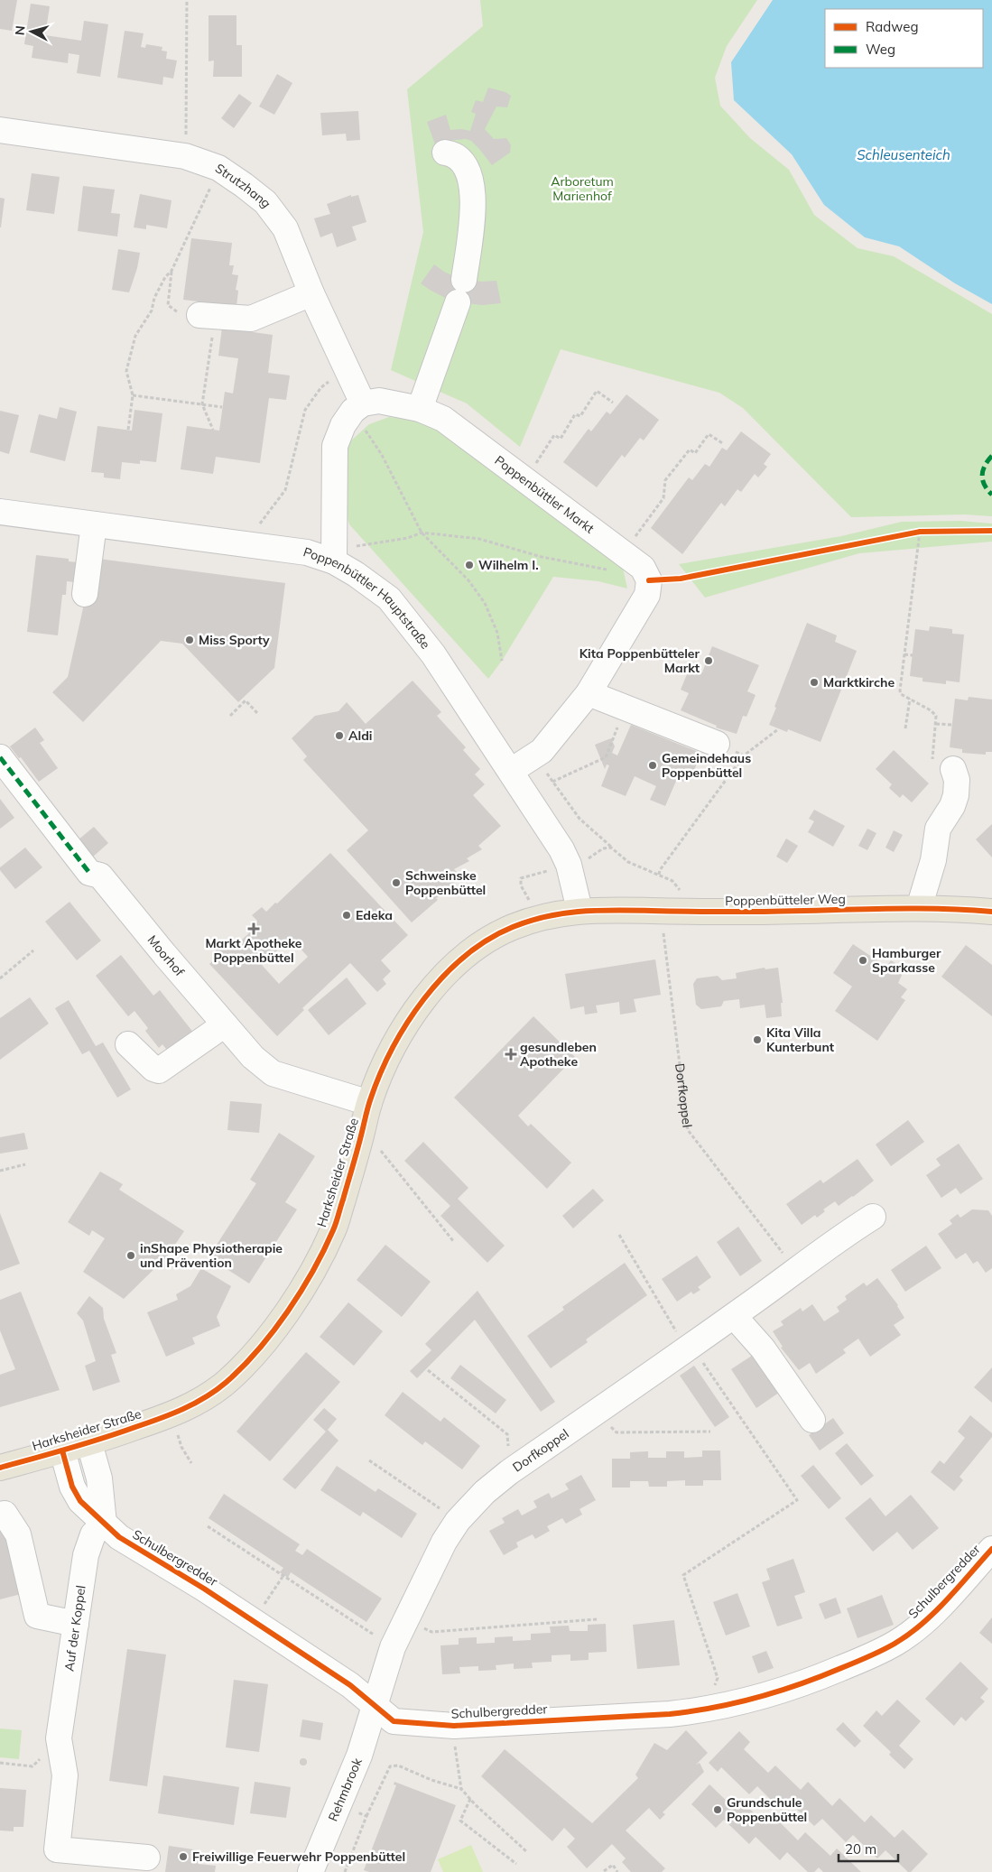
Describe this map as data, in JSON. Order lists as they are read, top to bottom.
{
  "streets": {
    "main road": ["Poppenbütteler Weg", "Harksheider Straße"],
    "street": [
      "Strutzhang",
      "Poppenbüttler Markt",
      "Poppenbüttler Hauptstraße",
      "Moorhof",
      "Dorfkoppel",
      "Schulbergredder",
      "Auf der Koppel",
      "Rehmbrook"
    ]
  },
  "crossings": [
    ["Strutzhang", "Poppenbüttler Markt"],
    ["Poppenbüttler Markt", "Poppenbüttler Hauptstraße"],
    ["Poppenbüttler Hauptstraße", "Poppenbütteler Weg"],
    ["Poppenbüttler Hauptstraße", "Harksheider Straße"],
    ["Poppenbütteler Weg", "Dorfkoppel"],
    ["Poppenbütteler Weg", "Harksheider Straße"],
    ["Moorhof", "Harksheider Straße"],
    ["Dorfkoppel", "Schulbergredder"],
    ["Dorfkoppel", "Rehmbrook"],
    ["Harksheider Straße", "Schulbergredder"],
    ["Schulbergredder", "Auf der Koppel"],
    ["Schulbergredder", "Rehmbrook"]
  ],
  "water": ["Schleusenteich"],
  "parks": ["Arboretum Marienhof"],
  "places": {
    "other": [
      "Wilhelm I.",
      "Miss Sporty",
      "Kita Poppenbütteler Markt",
      "Marktkirche",
      "Aldi",
      "Gemeindehaus Poppenbüttel",
      "Schweinske Poppenbüttel",
      "Edeka",
      "Hamburger Sparkasse",
      "Kita Villa Kunterbunt",
      "inShape Physiotherapie und Prävention",
      "Grundschule Poppenbüttel",
      "Freiwillige Feuerwehr Poppenbüttel"
    ],
    "health": ["Markt Apotheke Poppenbüttel", "gesundleben Apotheke"]
  },
  "legend": ["Radweg", "Weg"],
  "scale_bar": "20 m",
  "north": "left"
}
